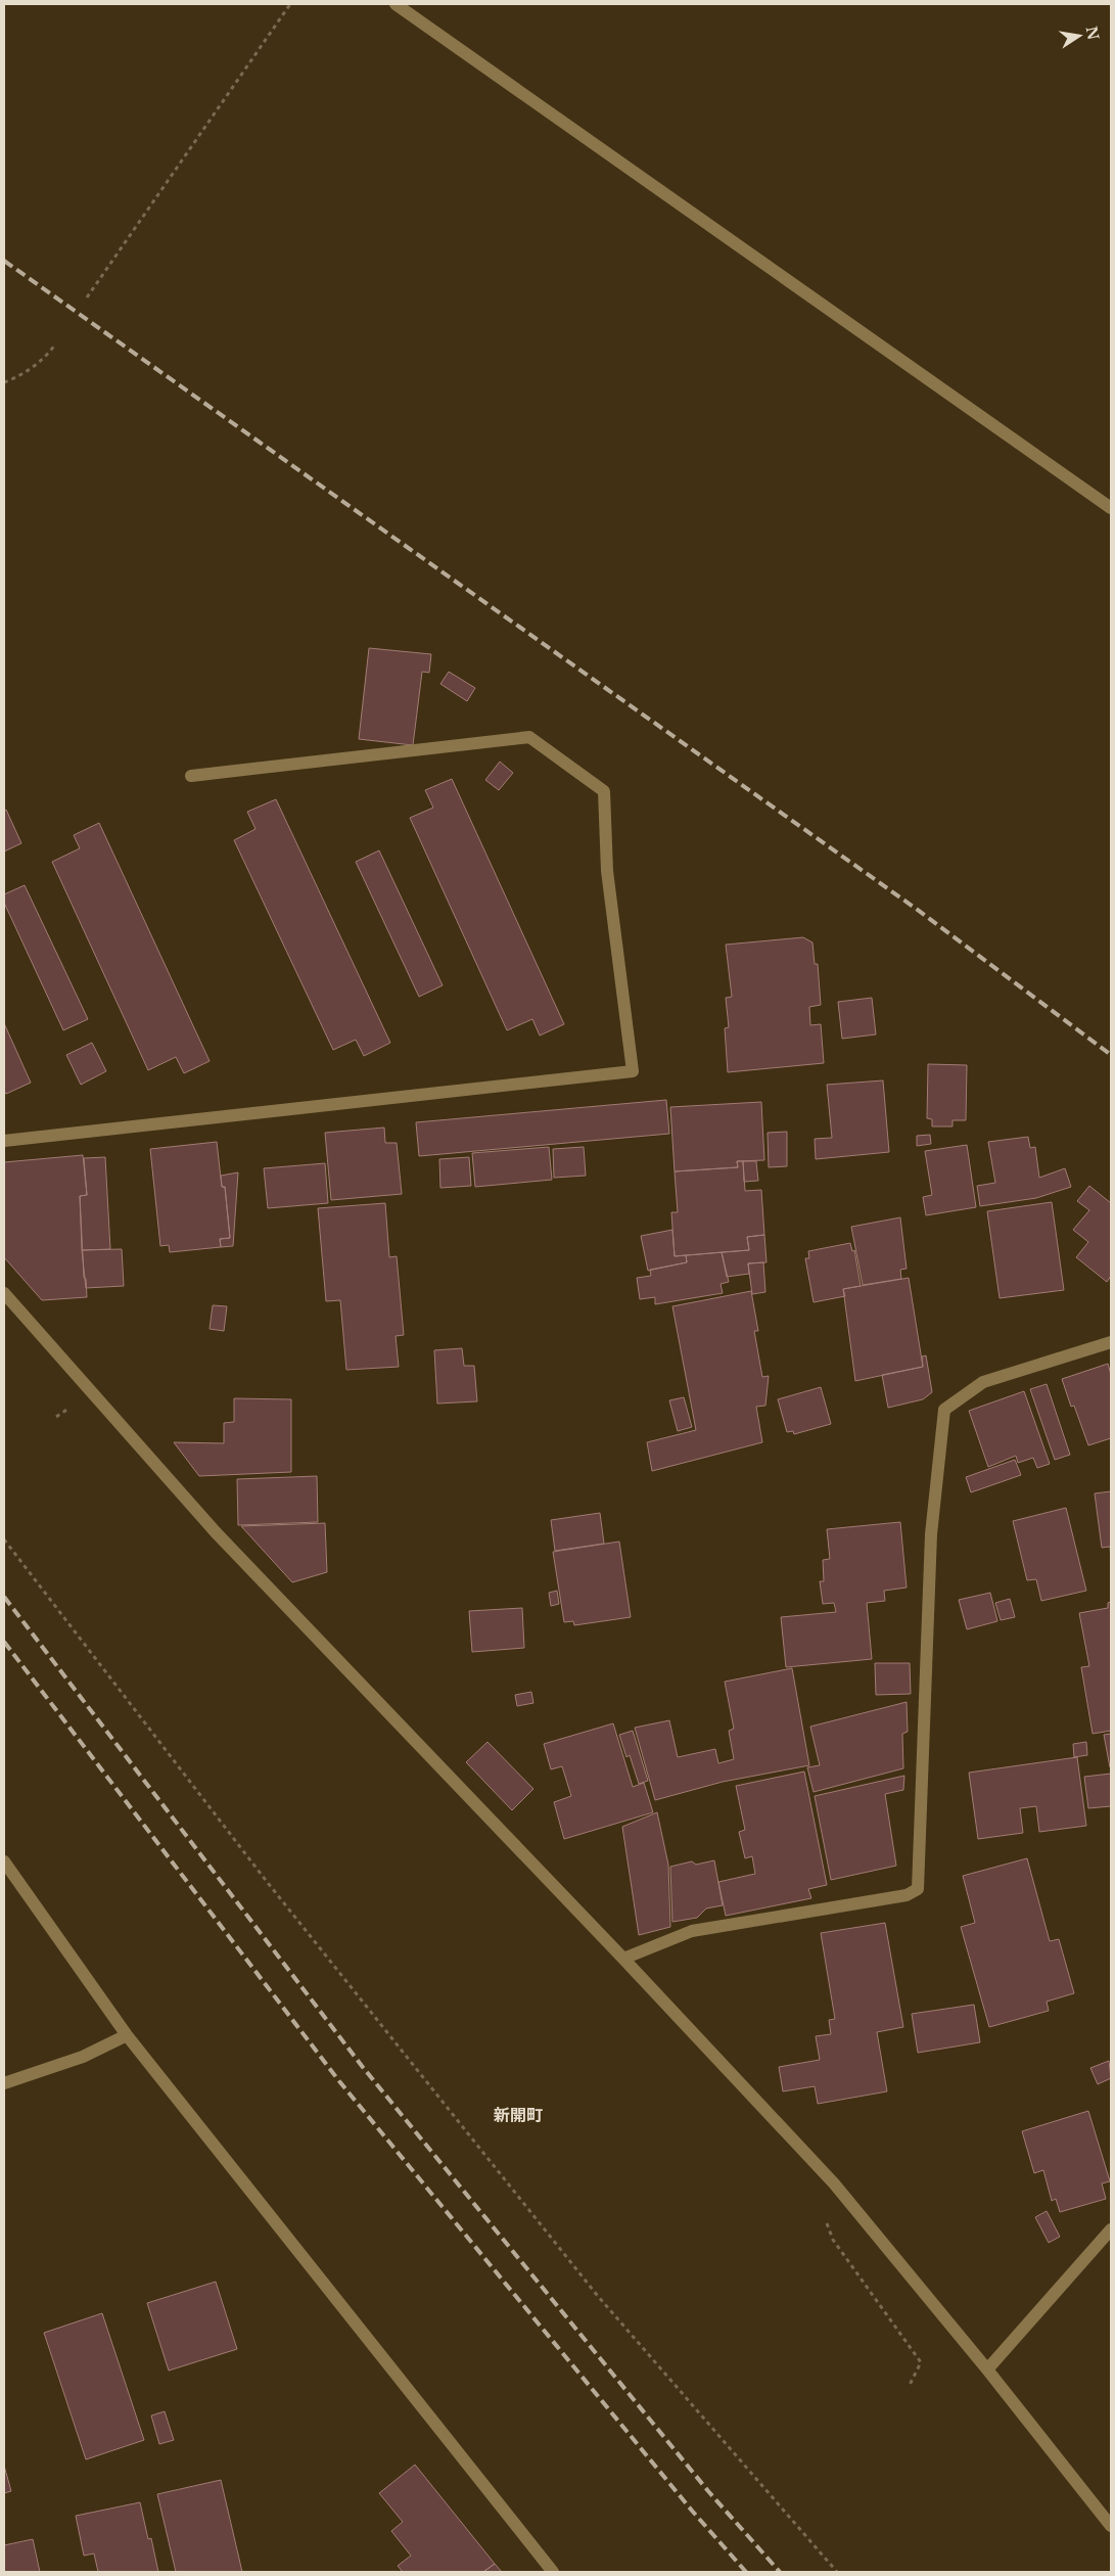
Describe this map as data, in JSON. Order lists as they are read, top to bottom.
{
  "districts": ["新開町"],
  "north": "right"
}
